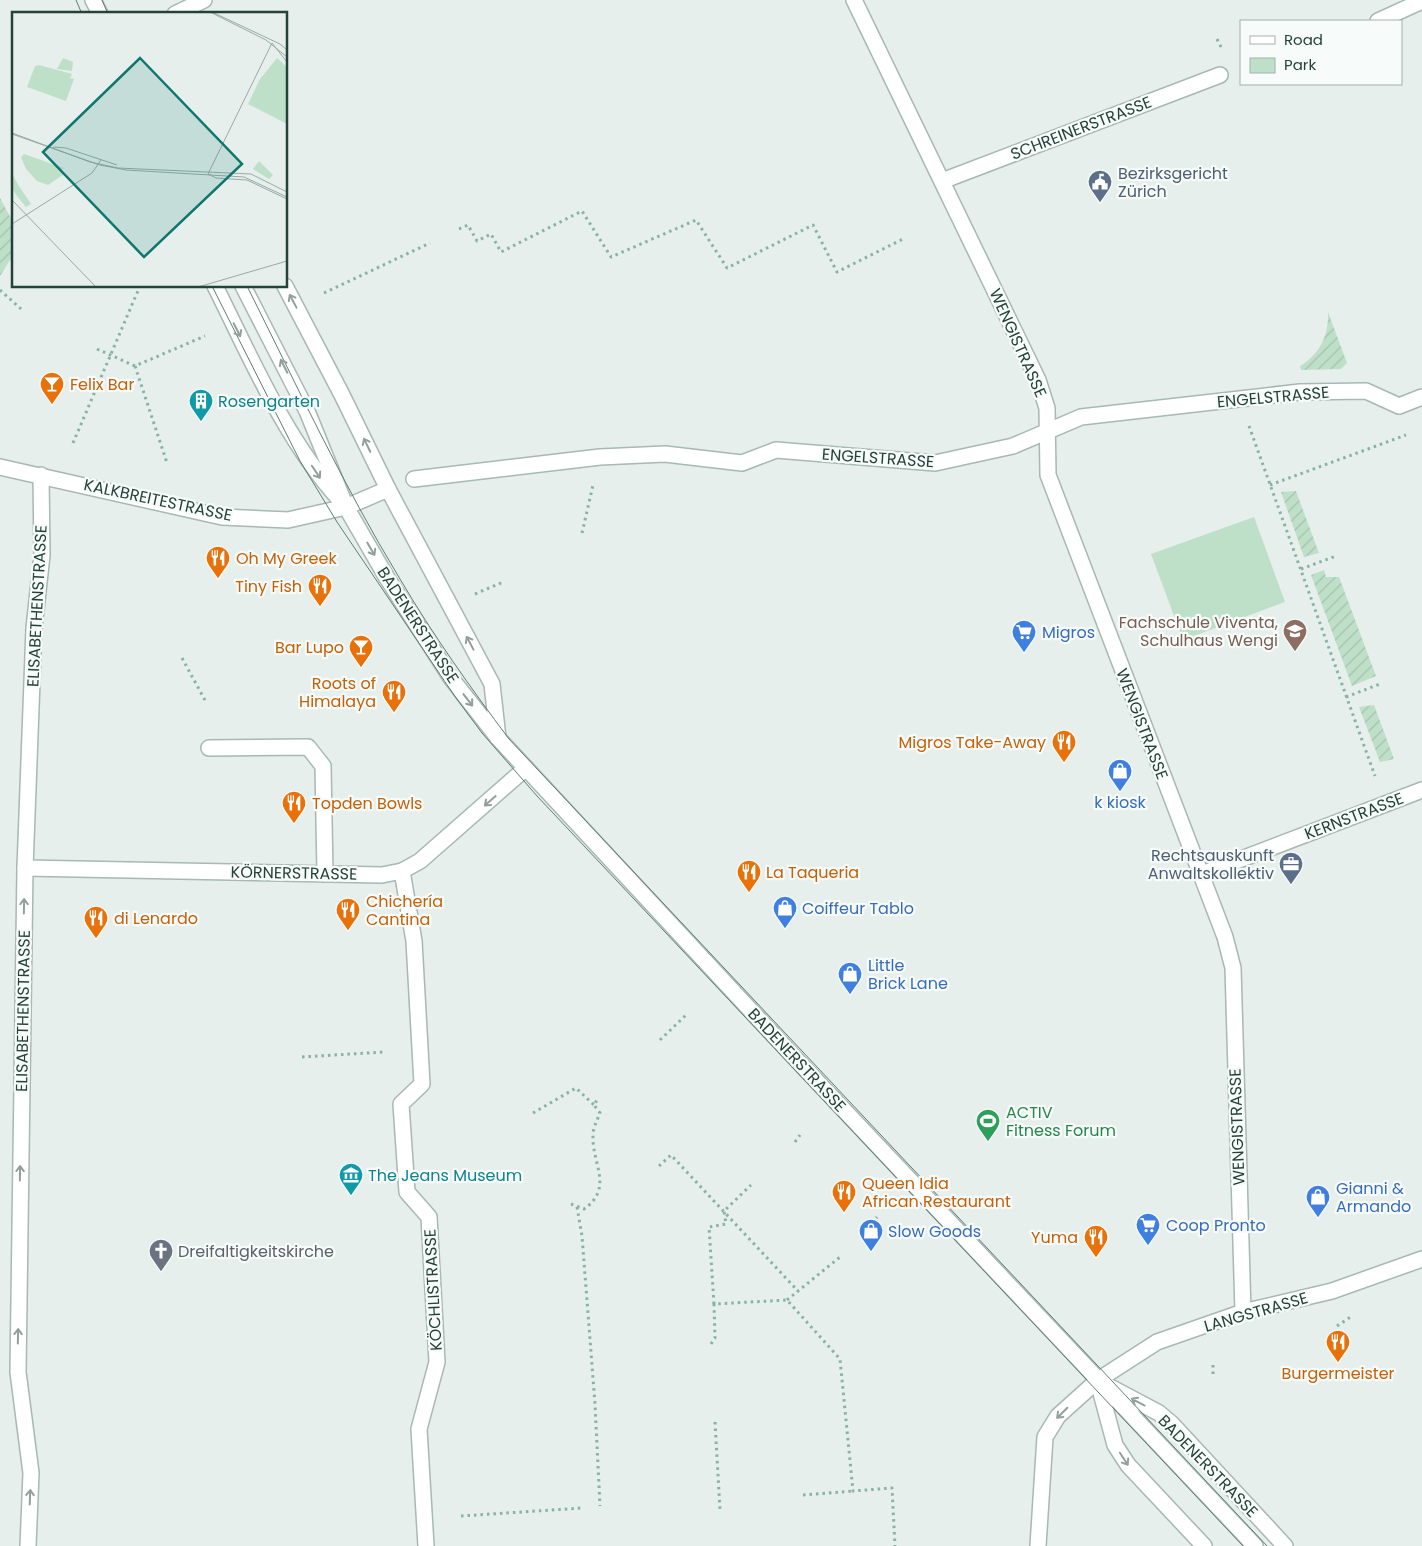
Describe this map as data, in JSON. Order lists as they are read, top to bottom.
{
  "streets": {
    "street": [
      "SCHREINERSTRASSE",
      "WENGISTRASSE",
      "ENGELSTRASSE",
      "KALKBREITESTRASSE",
      "ELISABETHENSTRASSE",
      "BADENERSTRASSE",
      "KERNSTRASSE",
      "KÖRNERSTRASSE",
      "KÖCHLISTRASSE",
      "LANGSTRASSE"
    ]
  },
  "crossings": [
    ["SCHREINERSTRASSE", "WENGISTRASSE"],
    ["WENGISTRASSE", "ENGELSTRASSE"],
    ["WENGISTRASSE", "KERNSTRASSE"],
    ["WENGISTRASSE", "LANGSTRASSE"],
    ["KALKBREITESTRASSE", "ELISABETHENSTRASSE"],
    ["KALKBREITESTRASSE", "BADENERSTRASSE"],
    ["ELISABETHENSTRASSE", "KÖRNERSTRASSE"],
    ["BADENERSTRASSE", "KÖRNERSTRASSE"],
    ["BADENERSTRASSE", "LANGSTRASSE"],
    ["KÖRNERSTRASSE", "KÖCHLISTRASSE"]
  ],
  "one_way": ["ELISABETHENSTRASSE"],
  "places": {
    "public building": ["Bezirksgericht Zürich"],
    "bar": ["Felix Bar", "Bar Lupo"],
    "building": ["Rosengarten"],
    "restaurant": [
      "Oh My Greek",
      "Tiny Fish",
      "Roots of Himalaya",
      "Migros Take-Away",
      "Topden Bowls",
      "La Taqueria",
      "Chichería Cantina",
      "di Lenardo",
      "Queen Idia African Restaurant",
      "Yuma",
      "Burgermeister"
    ],
    "school or university": ["Fachschule Viventa, Schulhaus Wengi"],
    "supermarket": ["Migros", "Coop Pronto"],
    "shop": [
      "k kiosk",
      "Coiffeur Tablo",
      "Little Brick Lane",
      "Gianni & Armando",
      "Slow Goods"
    ],
    "office": ["Rechtsauskunft Anwaltskollektiv"],
    "sports": ["ACTIV Fitness Forum"],
    "museum": ["The Jeans Museum"],
    "church": ["Dreifaltigkeitskirche"]
  },
  "legend": ["Road", "Park"]
}
